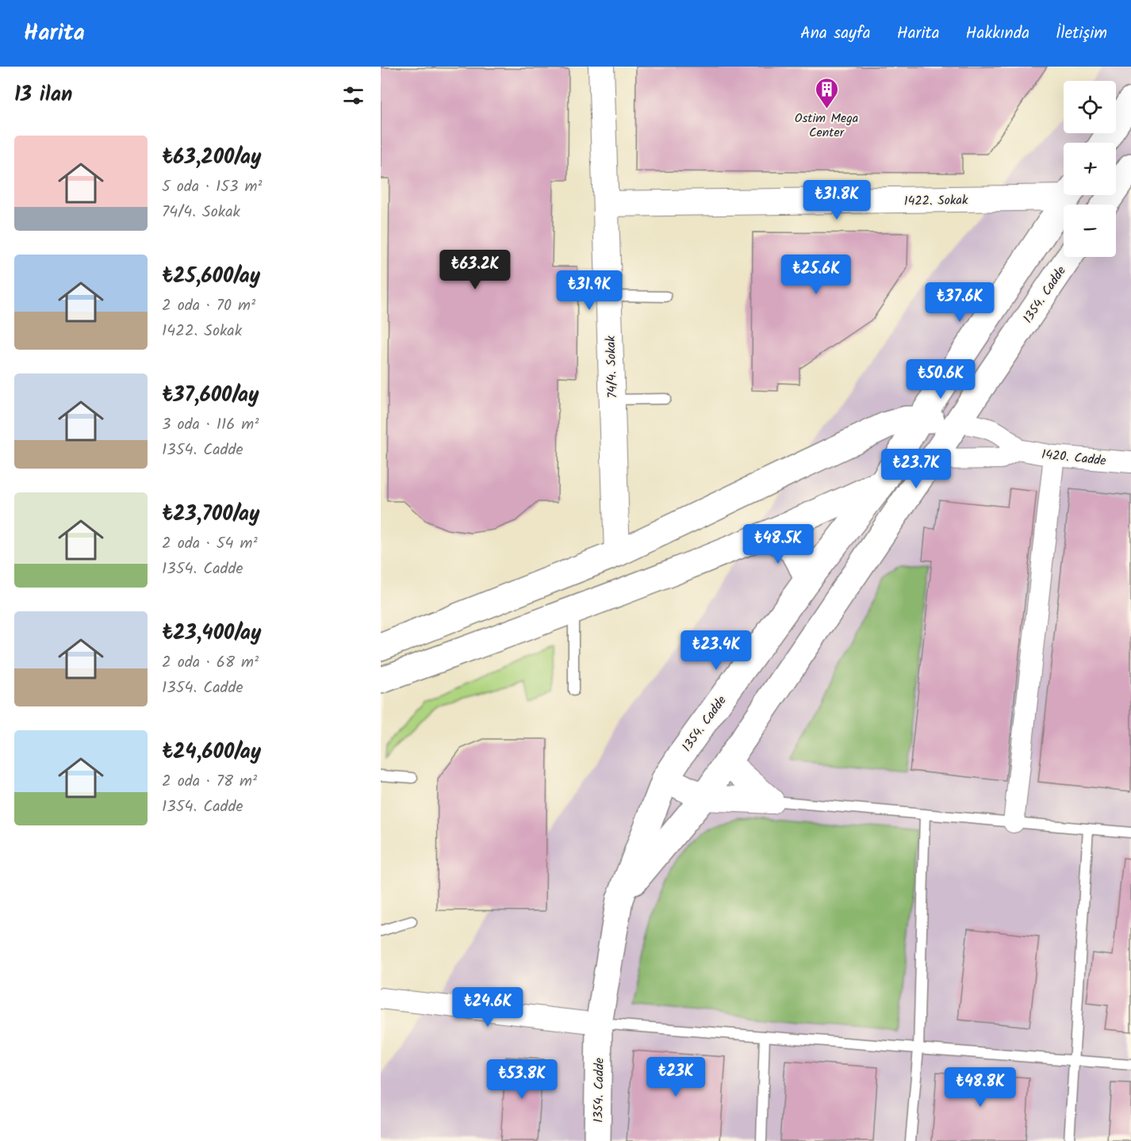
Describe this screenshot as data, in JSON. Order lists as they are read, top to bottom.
{
  "streets": {
    "main road": ["1354. Cadde"],
    "street": ["1422. Sokak", "74/4. Sokak", "1420. Cadde"]
  },
  "crossings": [
    ["1422. Sokak", "74/4. Sokak"]
  ],
  "places": {
    "building": ["Ostim Mega Center"]
  },
  "page": {
    "header": "Harita",
    "nav": [
      "Ana sayfa",
      "Harita",
      "Hakkında",
      "İletişim"
    ],
    "heading": "13 ilan",
    "map_buttons": ["+", "−"],
    "list": [
      {
        "name": "₺63,200/ay",
        "note": "5 oda · 153 m² · 74/4. Sokak"
      },
      {
        "name": "₺25,600/ay",
        "note": "2 oda · 70 m² · 1422. Sokak"
      },
      {
        "name": "₺37,600/ay",
        "note": "3 oda · 116 m² · 1354. Cadde"
      },
      {
        "name": "₺23,700/ay",
        "note": "2 oda · 54 m² · 1354. Cadde"
      },
      {
        "name": "₺23,400/ay",
        "note": "2 oda · 68 m² · 1354. Cadde"
      },
      {
        "name": "₺24,600/ay",
        "note": "2 oda · 78 m² · 1354. Cadde"
      }
    ],
    "price": [
      "₺31.8K",
      "₺63.2K",
      "₺25.6K",
      "₺31.9K",
      "₺37.6K",
      "₺50.6K",
      "₺23.7K",
      "₺48.5K",
      "₺23.4K",
      "₺24.6K",
      "₺23K",
      "₺53.8K",
      "₺48.8K"
    ]
  }
}
